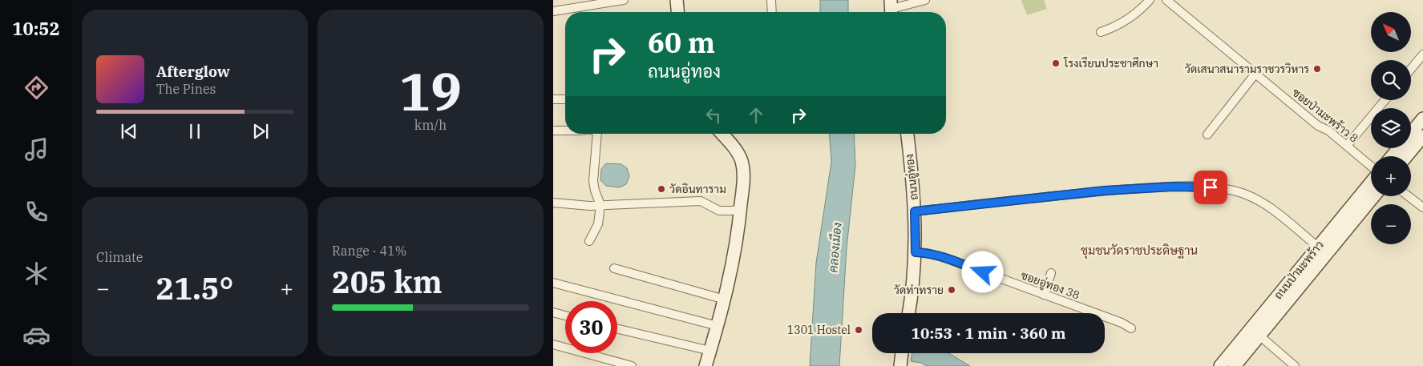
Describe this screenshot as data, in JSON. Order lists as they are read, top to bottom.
{
  "streets": {
    "street": [
      "ซอยป่ามะพร้าว 8",
      "ถนนอู่ทอง",
      "ถนนป่ามะพร้าว",
      "ซอยอู่ทอง 38"
    ]
  },
  "crossings": [
    ["ถนนอู่ทอง", "ซอยอู่ทอง 38"]
  ],
  "districts": ["ชุมชนวัดราชประดิษฐาน"],
  "water": ["คลองเมือง"],
  "places": [
    "โรงเรียนประชาศึกษา",
    "วัดเสนาสนารามราชวรวิหาร",
    "วัดอินทาราม",
    "วัดท่าทราย",
    "1301 Hostel"
  ],
  "north": "top left",
  "page": {
    "tabs": "10:52",
    "tile": [
      ["19", "km/h"],
      "Climate",
      ["Range · 41%", "205 km"]
    ],
    "map_buttons": ["+", "−"],
    "turn": ["60 m", "ถนนอู่ทอง"],
    "song": ["Afterglow", "The Pines"],
    "heat": ["−", "21.5°", "+"],
    "limit": "30",
    "trip": "10:53 · 1 min · 360 m"
  }
}
